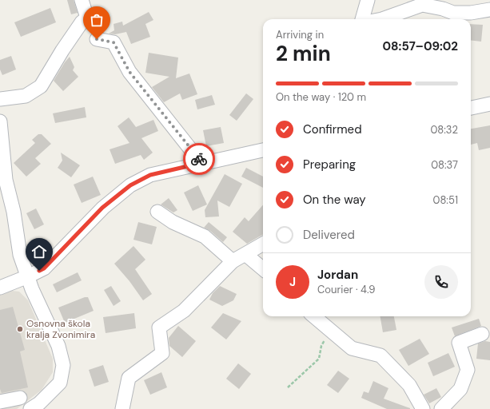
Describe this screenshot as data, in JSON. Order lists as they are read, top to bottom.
{
  "places": ["Osnovna škola kralja Zvonimira"],
  "page": {
    "heading": ["2 min", "Arriving in", "08:57–09:02"],
    "panel": ["Jordan", "Courier · 4.9"],
    "bar": "On the way · 120 m",
    "list": [
      ["Confirmed", "08:32"],
      ["Preparing", "08:37"],
      ["On the way", "08:51"],
      "Delivered"
    ],
    "round": "J"
  }
}
